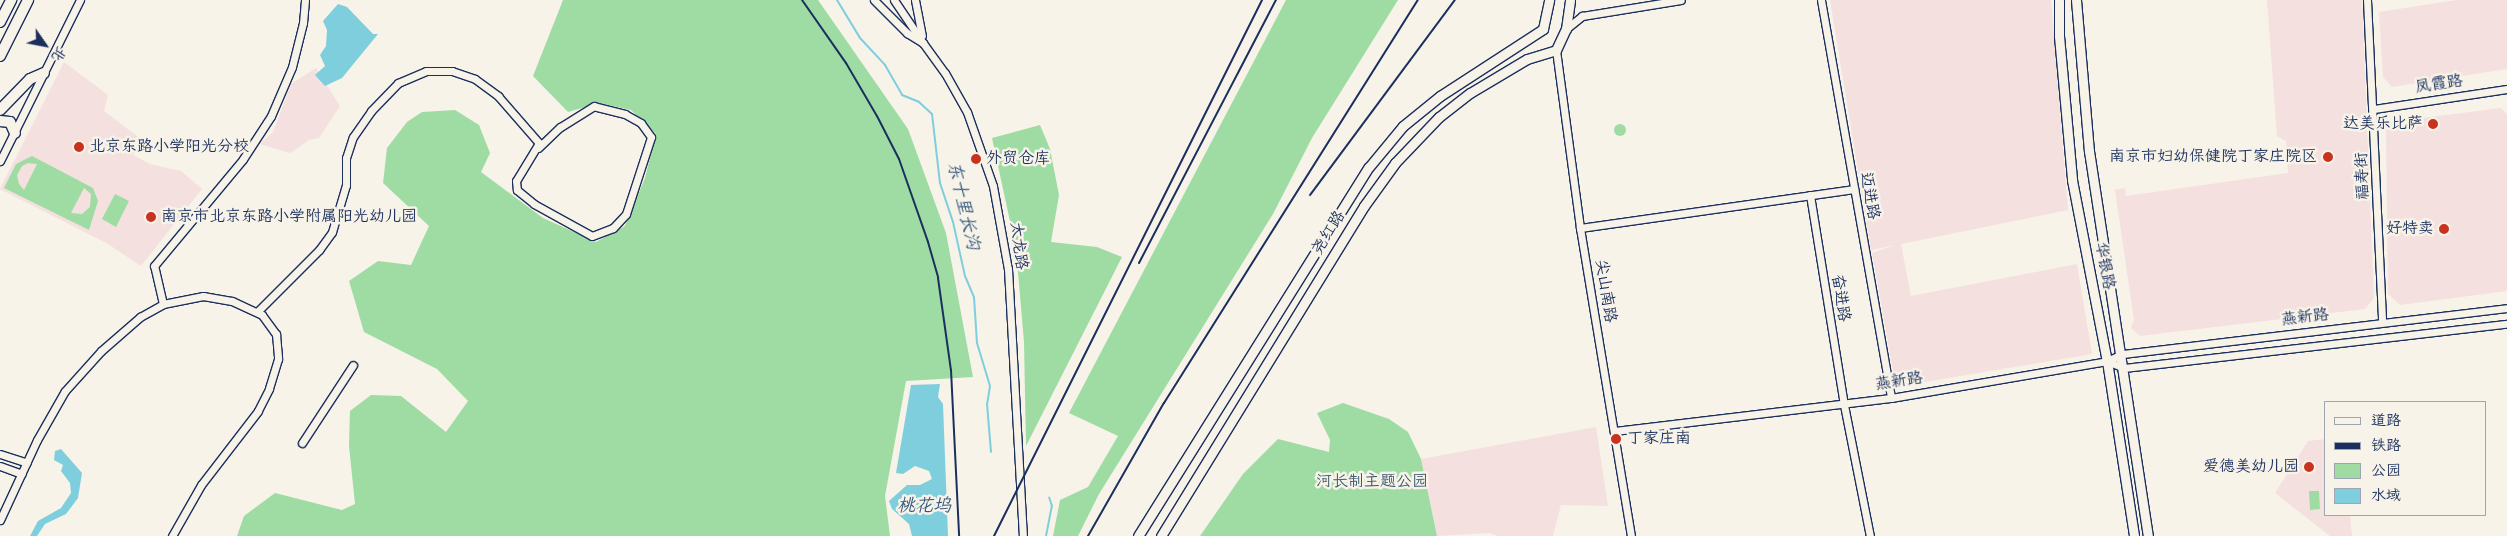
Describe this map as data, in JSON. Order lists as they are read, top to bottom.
{
  "streets": {
    "main road": ["尧红路", "华银路"],
    "street": [
      "凤霞路",
      "福寿街",
      "迈进路",
      "太龙路",
      "尖山南路",
      "奋进路",
      "燕新路"
    ]
  },
  "crossings": [
    ["凤霞路", "福寿街"],
    ["福寿街", "燕新路"],
    ["迈进路", "燕新路"],
    ["尧红路", "尖山南路"],
    ["华银路", "燕新路"],
    ["尖山南路", "燕新路"],
    ["奋进路", "燕新路"]
  ],
  "water": ["东十里长沟", "桃花坞"],
  "parks": ["河长制主题公园"],
  "places": [
    "达美乐比萨",
    "北京东路小学阳光分校",
    "南京市妇幼保健院丁家庄院区",
    "外贸仓库",
    "南京市北京东路小学附属阳光幼儿园",
    "好特卖",
    "丁家庄南",
    "爱德美幼儿园"
  ],
  "legend": [
    "道路",
    "铁路",
    "公园",
    "水域"
  ],
  "north": "bottom right"
}
